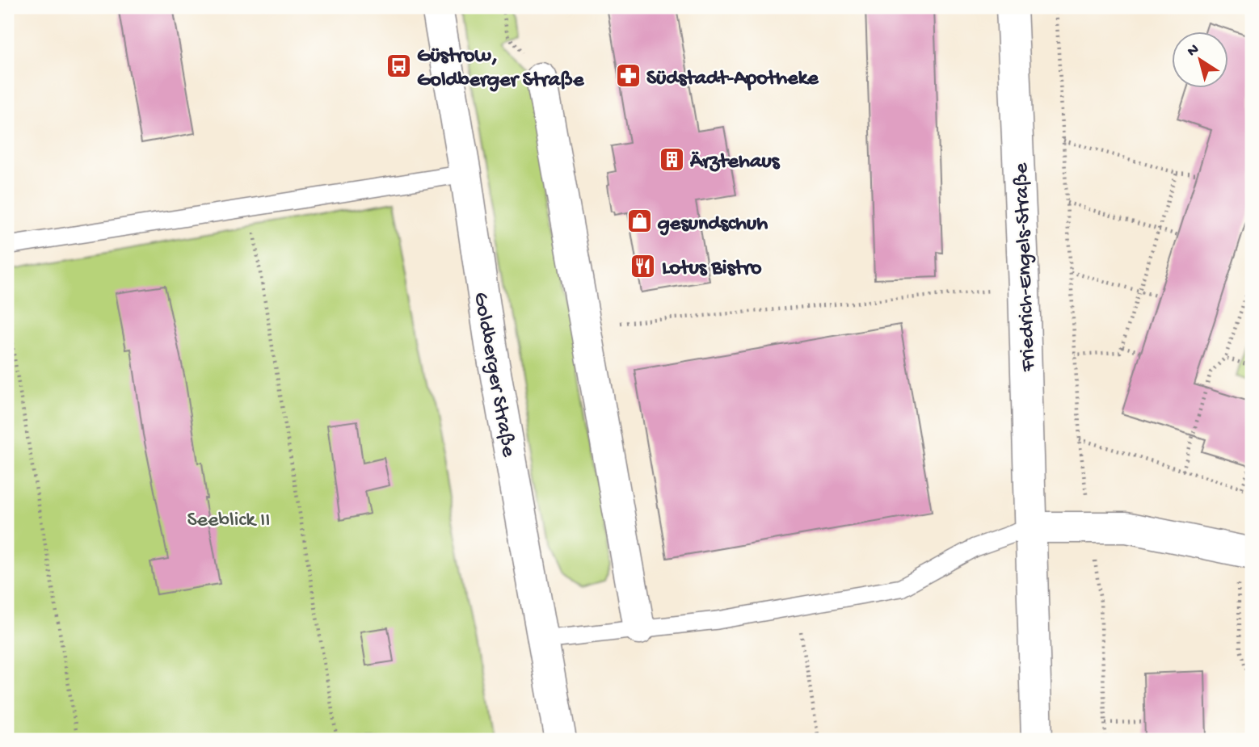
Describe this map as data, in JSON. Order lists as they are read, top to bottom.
{
  "streets": {
    "street": ["Friedrich-Engels-Straße", "Goldberger Straße"]
  },
  "parks": ["Seeblick II"],
  "places": {
    "bus stop": ["Güstrow, Goldberger Straße"],
    "pharmacy": ["Südstadt-Apotheke"],
    "building": ["Ärztehaus"],
    "shop": ["gesundschuh"],
    "restaurant": ["Lotus Bistro"]
  },
  "north": "top left"
}
